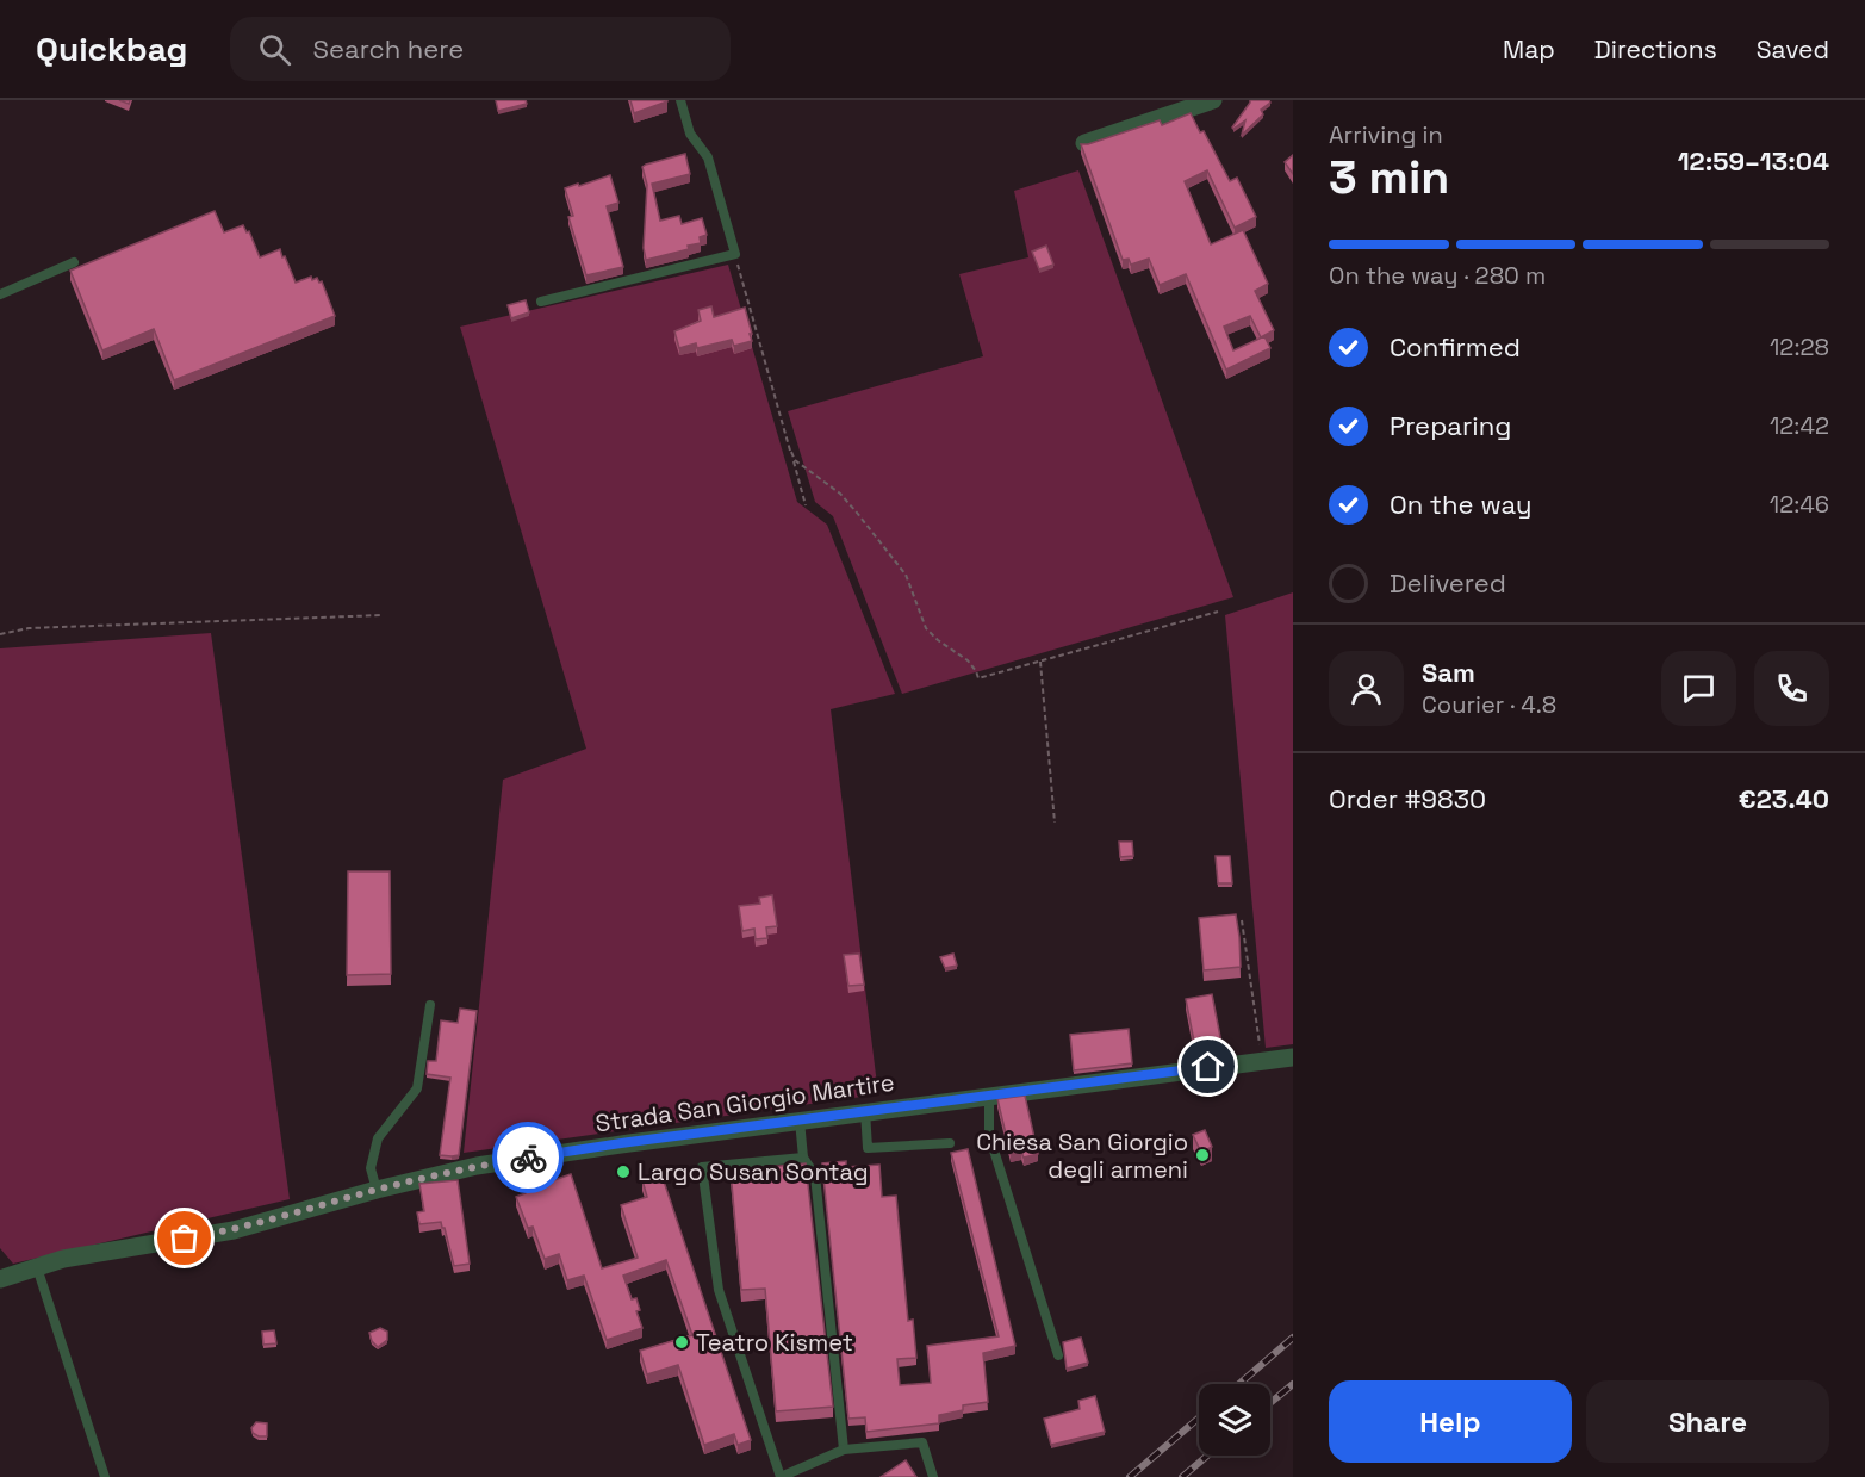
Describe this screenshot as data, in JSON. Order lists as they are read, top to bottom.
{
  "streets": {
    "street": ["Strada San Giorgio Martire"]
  },
  "places": ["Chiesa San Giorgio degli armeni", "Largo Susan Sontag", "Teatro Kismet"],
  "page": {
    "header": "Quickbag",
    "search": "Search here",
    "nav": ["Map", "Directions", "Saved"],
    "heading": ["3 min", "Arriving in", "12:59–13:04"],
    "panel": [
      "Sam",
      "Courier · 4.8",
      "Order #9830",
      "€23.40"
    ],
    "bar": "On the way · 280 m",
    "list": [
      ["Confirmed", "12:28"],
      ["Preparing", "12:42"],
      ["On the way", "12:46"],
      "Delivered"
    ],
    "buttons": ["Help", "Share"]
  }
}
